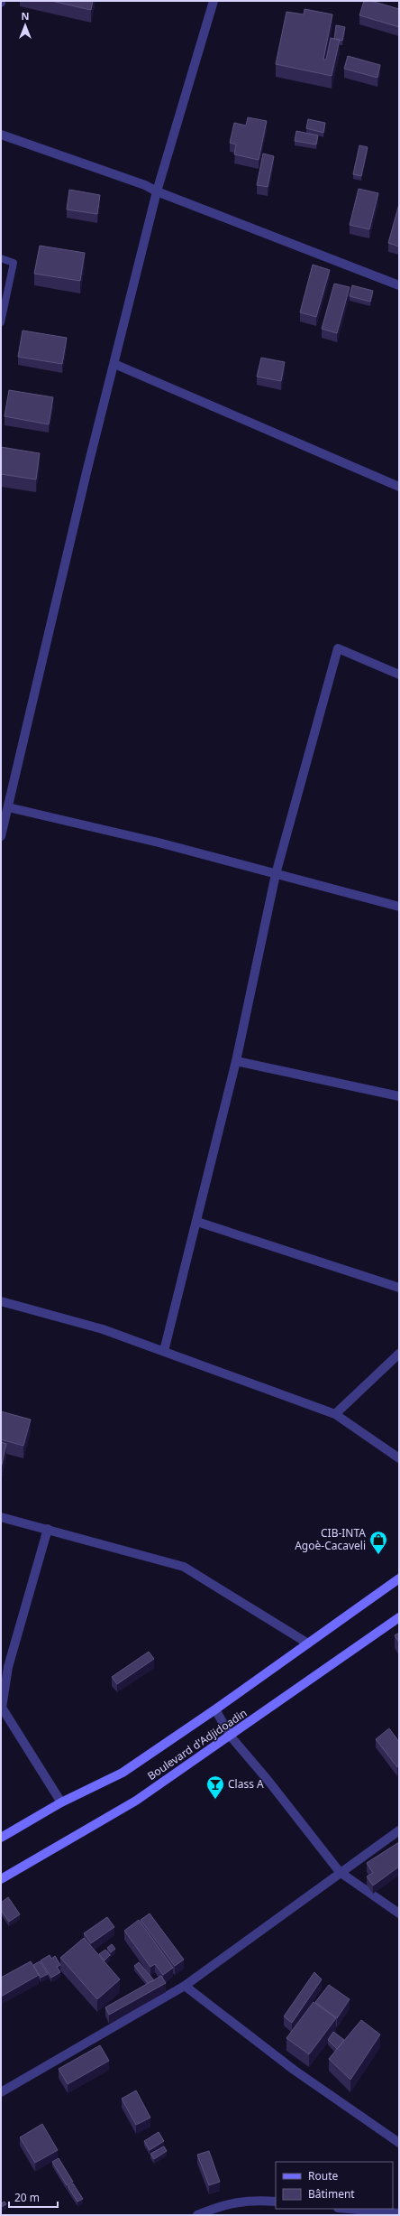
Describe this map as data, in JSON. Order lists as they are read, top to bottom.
{
  "streets": {
    "main road": ["Boulevard d'Adjidoadin"]
  },
  "places": {
    "shop": ["CIB-INTA Agoè-Cacaveli"],
    "bar": ["Class A"]
  },
  "legend": ["Route", "Bâtiment"],
  "scale_bar": "20 m",
  "north": "top"
}
